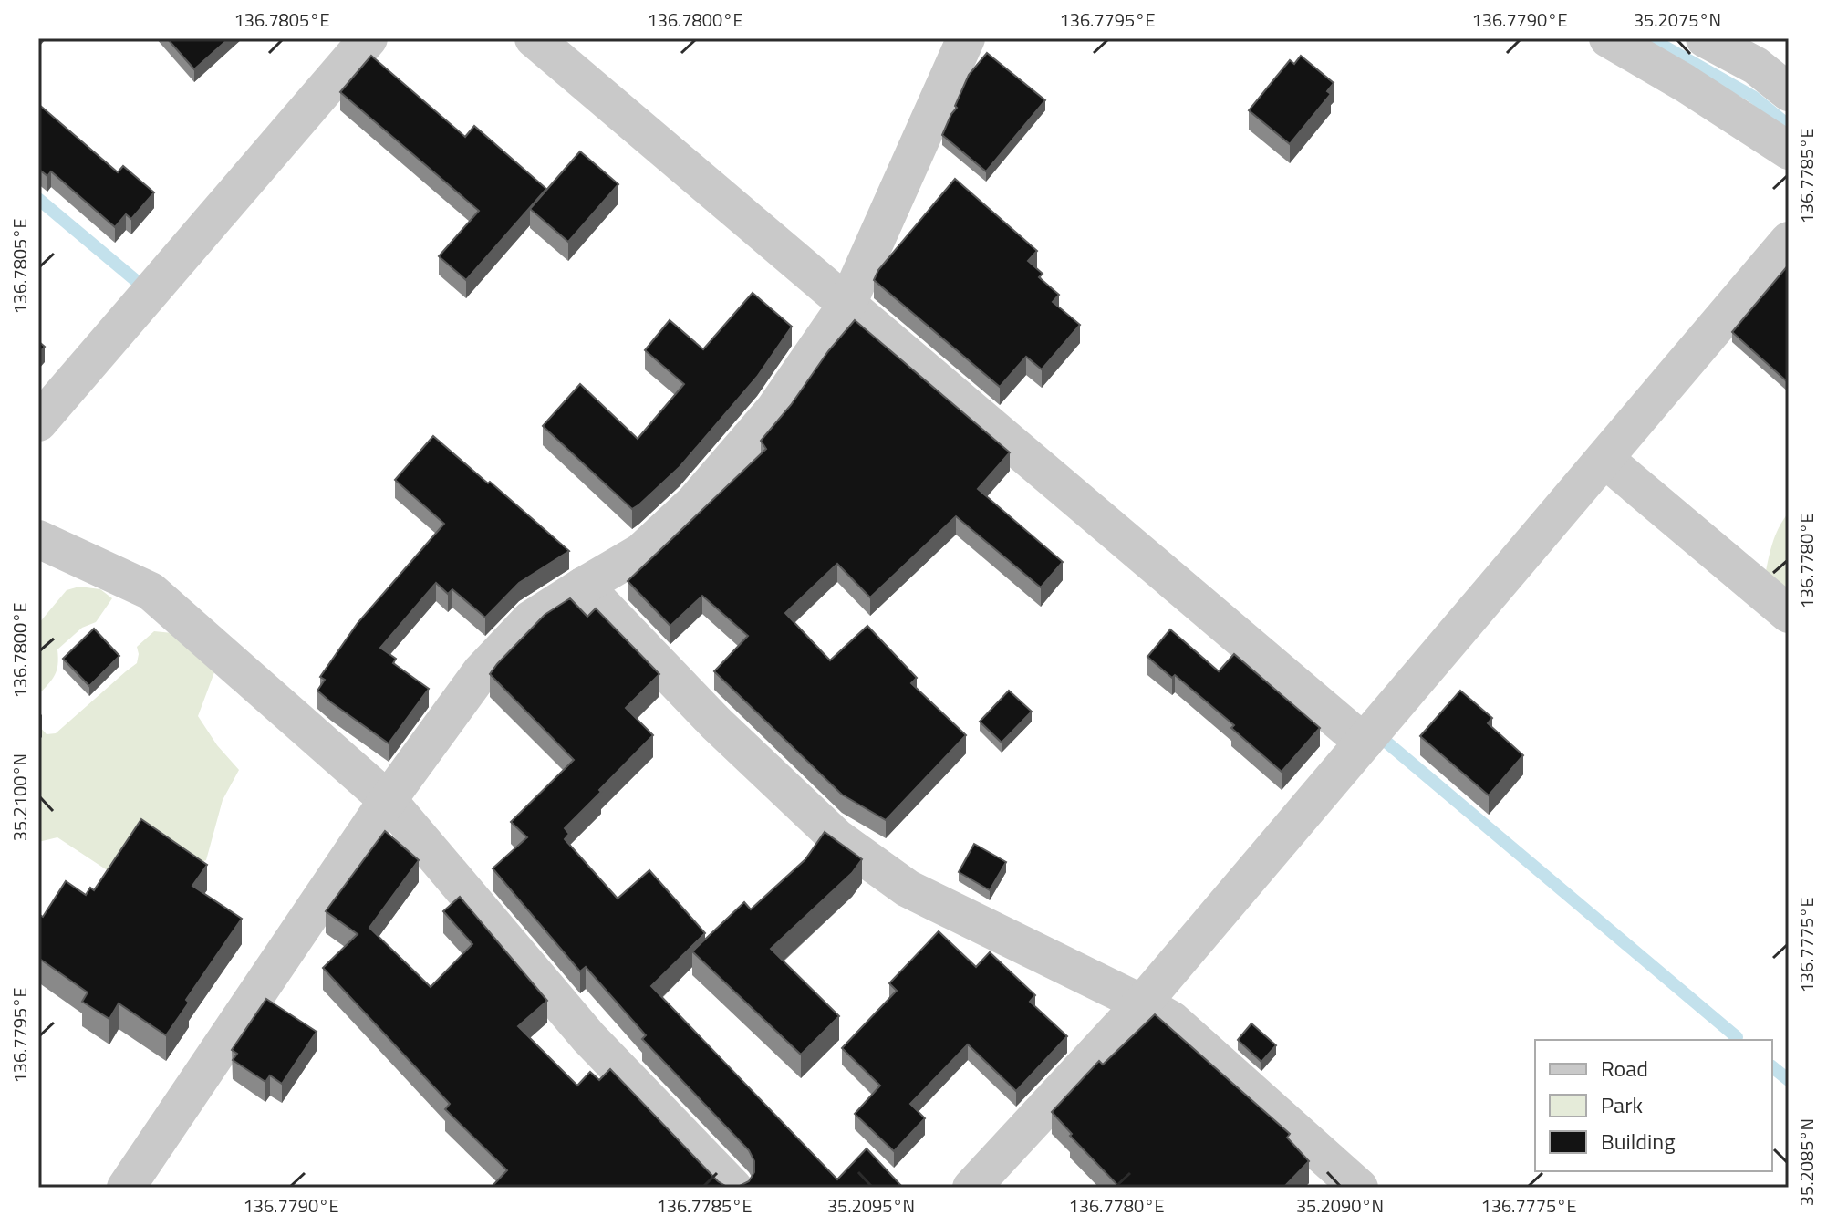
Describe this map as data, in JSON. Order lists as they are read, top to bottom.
{
  "legend": ["Road", "Park", "Building"],
  "coordinates": [
    "136.7805°E",
    "136.7800°E",
    "136.7795°E",
    "136.7790°E",
    "35.2075°N",
    "136.7785°E",
    "136.7780°E",
    "35.2100°N",
    "136.7775°E",
    "35.2085°N",
    "35.2095°N",
    "35.2090°N"
  ]
}
